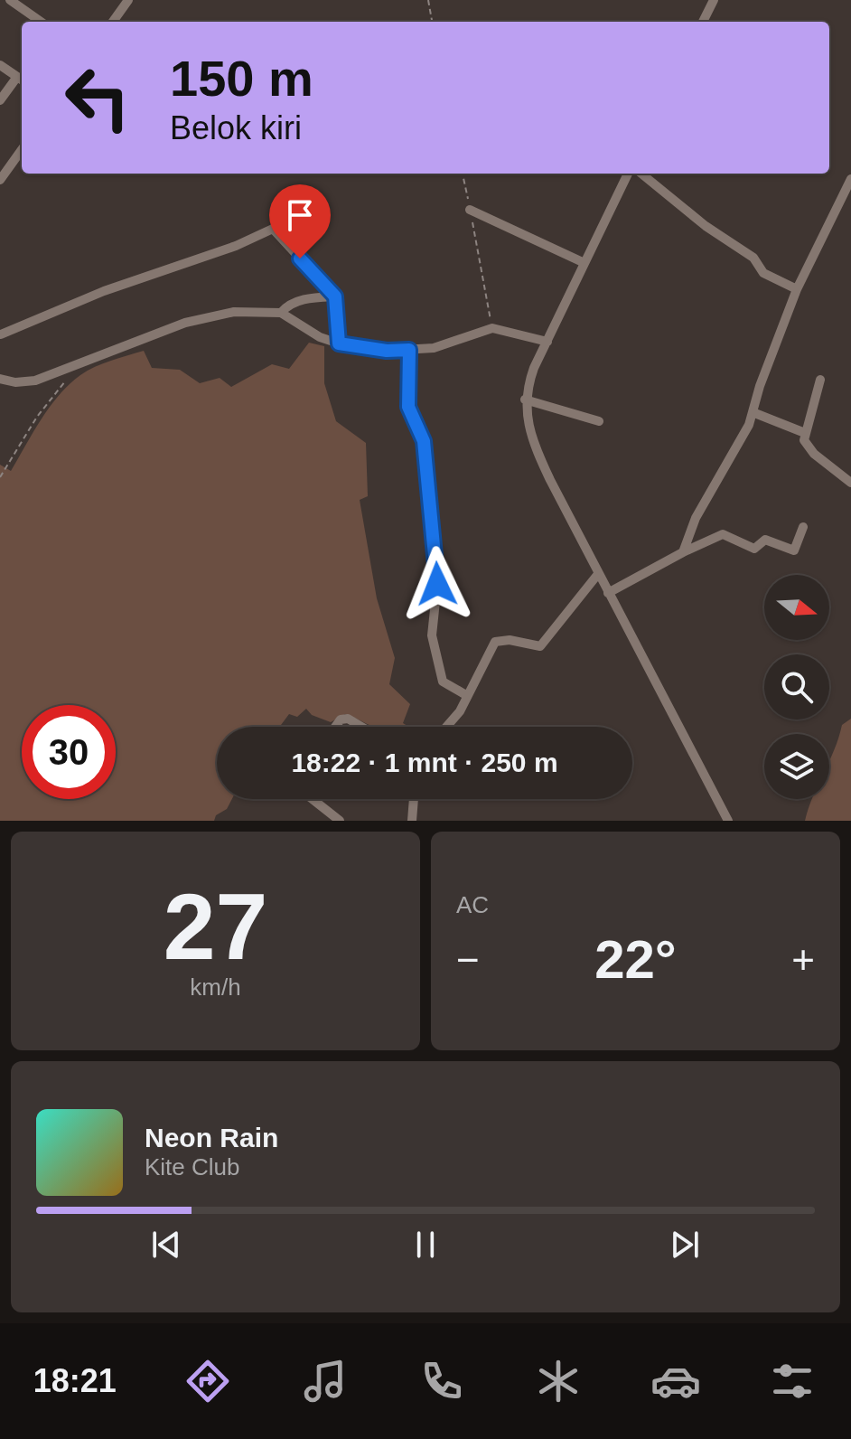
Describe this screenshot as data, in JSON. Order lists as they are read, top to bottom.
{
  "north": "right",
  "page": {
    "turn": ["150 m", "Belok kiri"],
    "limit": "30",
    "trip": "18:22 · 1 mnt · 250 m",
    "tile": [
      ["27", "km/h"],
      "AC"
    ],
    "heat": ["−", "22°", "+"],
    "song": ["Neon Rain", "Kite Club"],
    "tabs": "18:21"
  }
}
